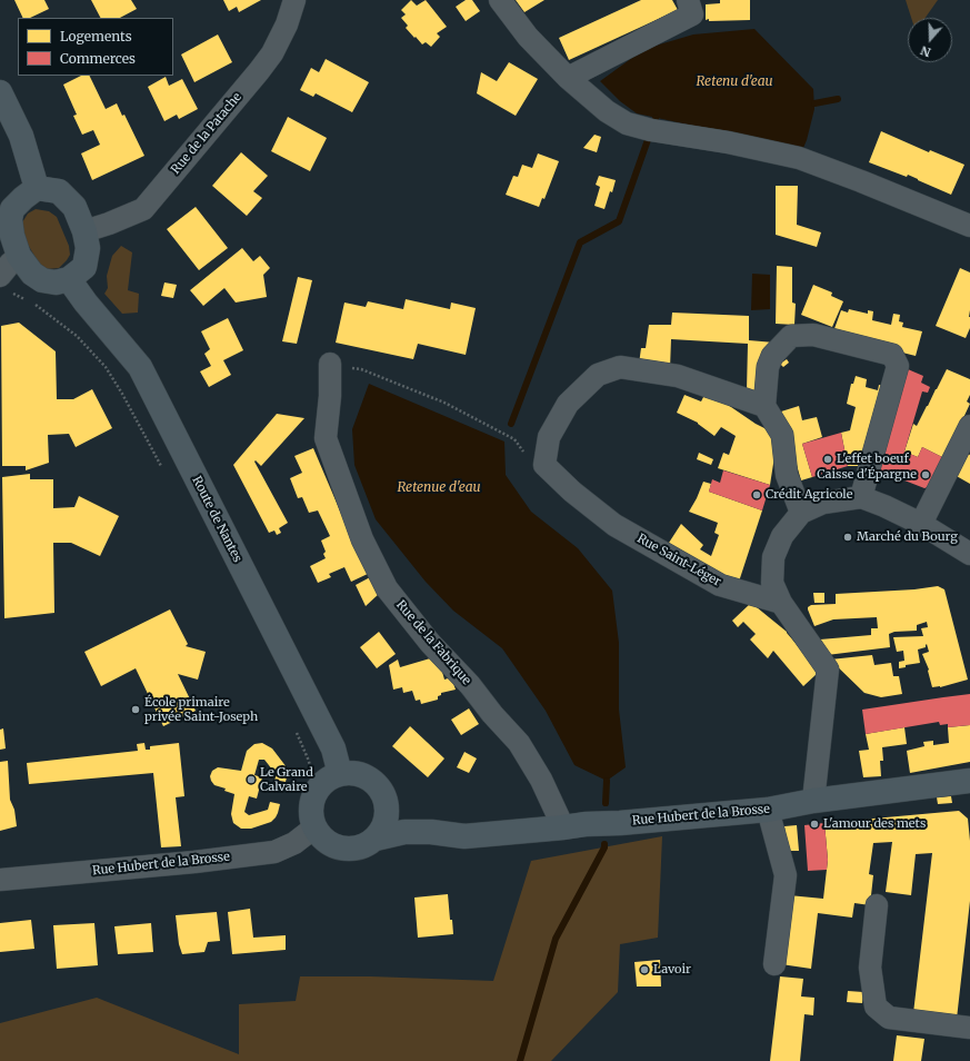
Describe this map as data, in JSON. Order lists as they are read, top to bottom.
{
  "streets": {
    "main road": ["Route de Nantes", "Rue Hubert de la Brosse"],
    "street": ["Rue de la Patache", "Rue Saint-Léger", "Rue de la Fabrique"]
  },
  "crossings": [
    ["Rue de la Patache", "Route de Nantes"],
    ["Route de Nantes", "Rue Hubert de la Brosse"],
    ["Rue de la Fabrique", "Rue Hubert de la Brosse"]
  ],
  "water": ["Retenu d'eau", "Retenue d'eau"],
  "places": [
    "L'effet boeuf",
    "Caisse d'Épargne",
    "Crédit Agricole",
    "Marché du Bourg",
    "École primaire privée Saint-Joseph",
    "Le Grand Calvaire",
    "L'amour des mets",
    "Lavoir"
  ],
  "legend": ["Logements", "Commerces"],
  "north": "bottom"
}
